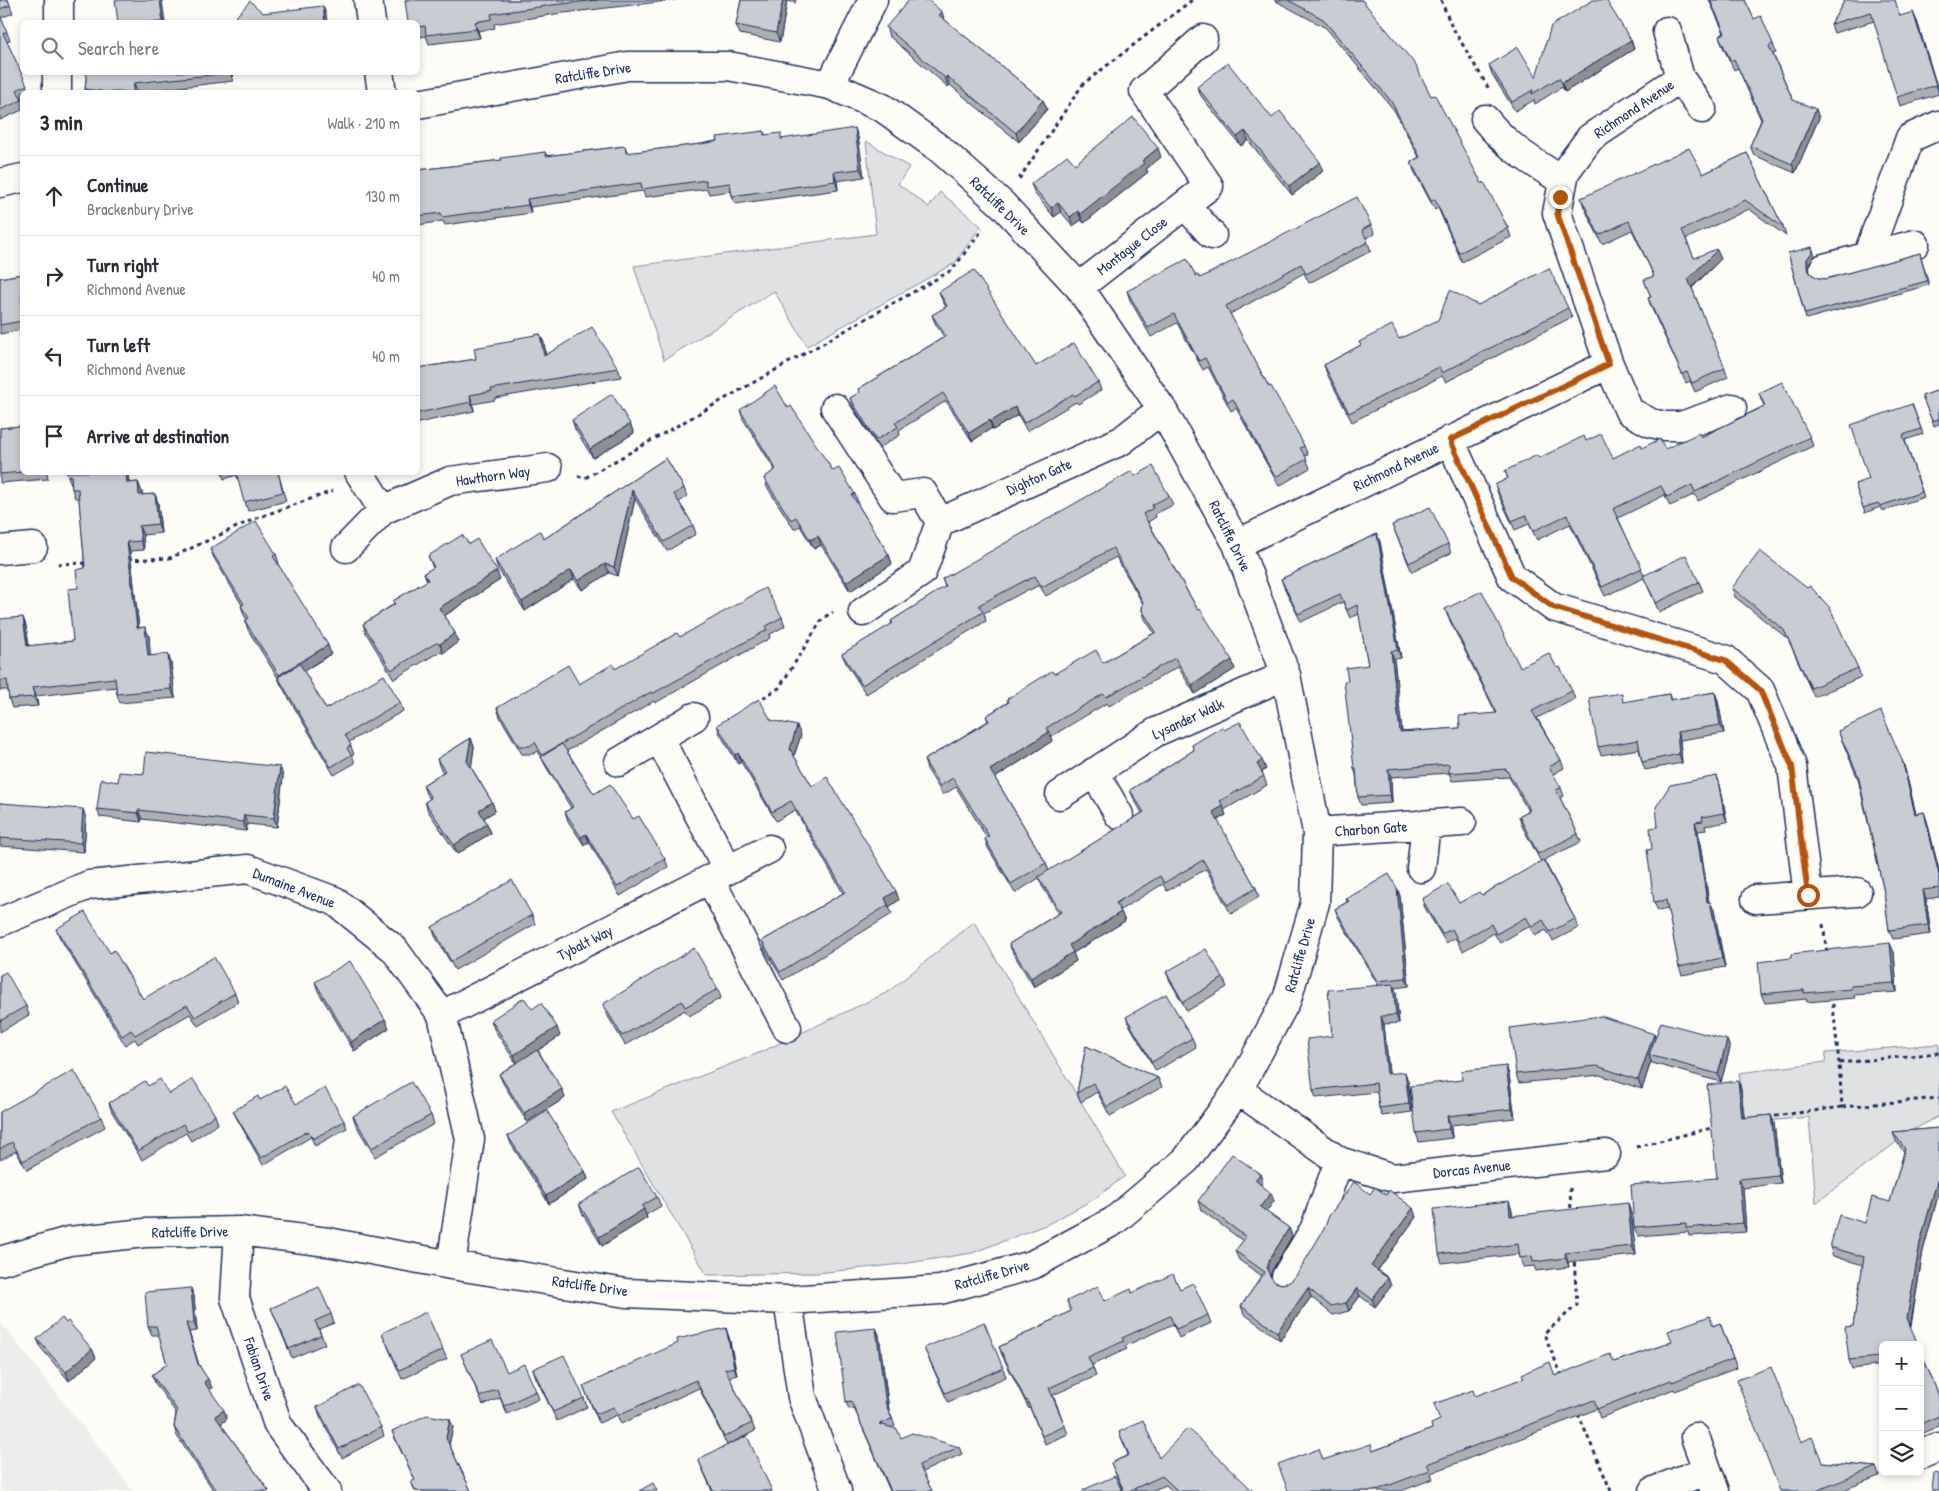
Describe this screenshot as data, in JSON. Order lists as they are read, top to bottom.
{
  "streets": {
    "street": [
      "Ratcliffe Drive",
      "Richmond Avenue",
      "Montague Close",
      "Hawthorn Way",
      "Dighton Gate",
      "Lysander Walk",
      "Charbon Gate",
      "Dumaine Avenue",
      "Tybalt Way",
      "Dorcas Avenue",
      "Fabian Drive"
    ]
  },
  "crossings": [
    ["Ratcliffe Drive", "Richmond Avenue"],
    ["Ratcliffe Drive", "Montague Close"],
    ["Ratcliffe Drive", "Dighton Gate"],
    ["Ratcliffe Drive", "Lysander Walk"],
    ["Ratcliffe Drive", "Charbon Gate"],
    ["Ratcliffe Drive", "Dumaine Avenue"],
    ["Ratcliffe Drive", "Dorcas Avenue"],
    ["Ratcliffe Drive", "Fabian Drive"],
    ["Dumaine Avenue", "Tybalt Way"]
  ],
  "page": {
    "search": "Search here",
    "heading": ["3 min", "Walk · 210 m"],
    "list": [
      ["Continue", "Brackenbury Drive", "130 m"],
      ["Turn right", "Richmond Avenue", "40 m"],
      ["Turn left", "Richmond Avenue", "40 m"],
      "Arrive at destination"
    ],
    "map_buttons": ["+", "−"]
  }
}
